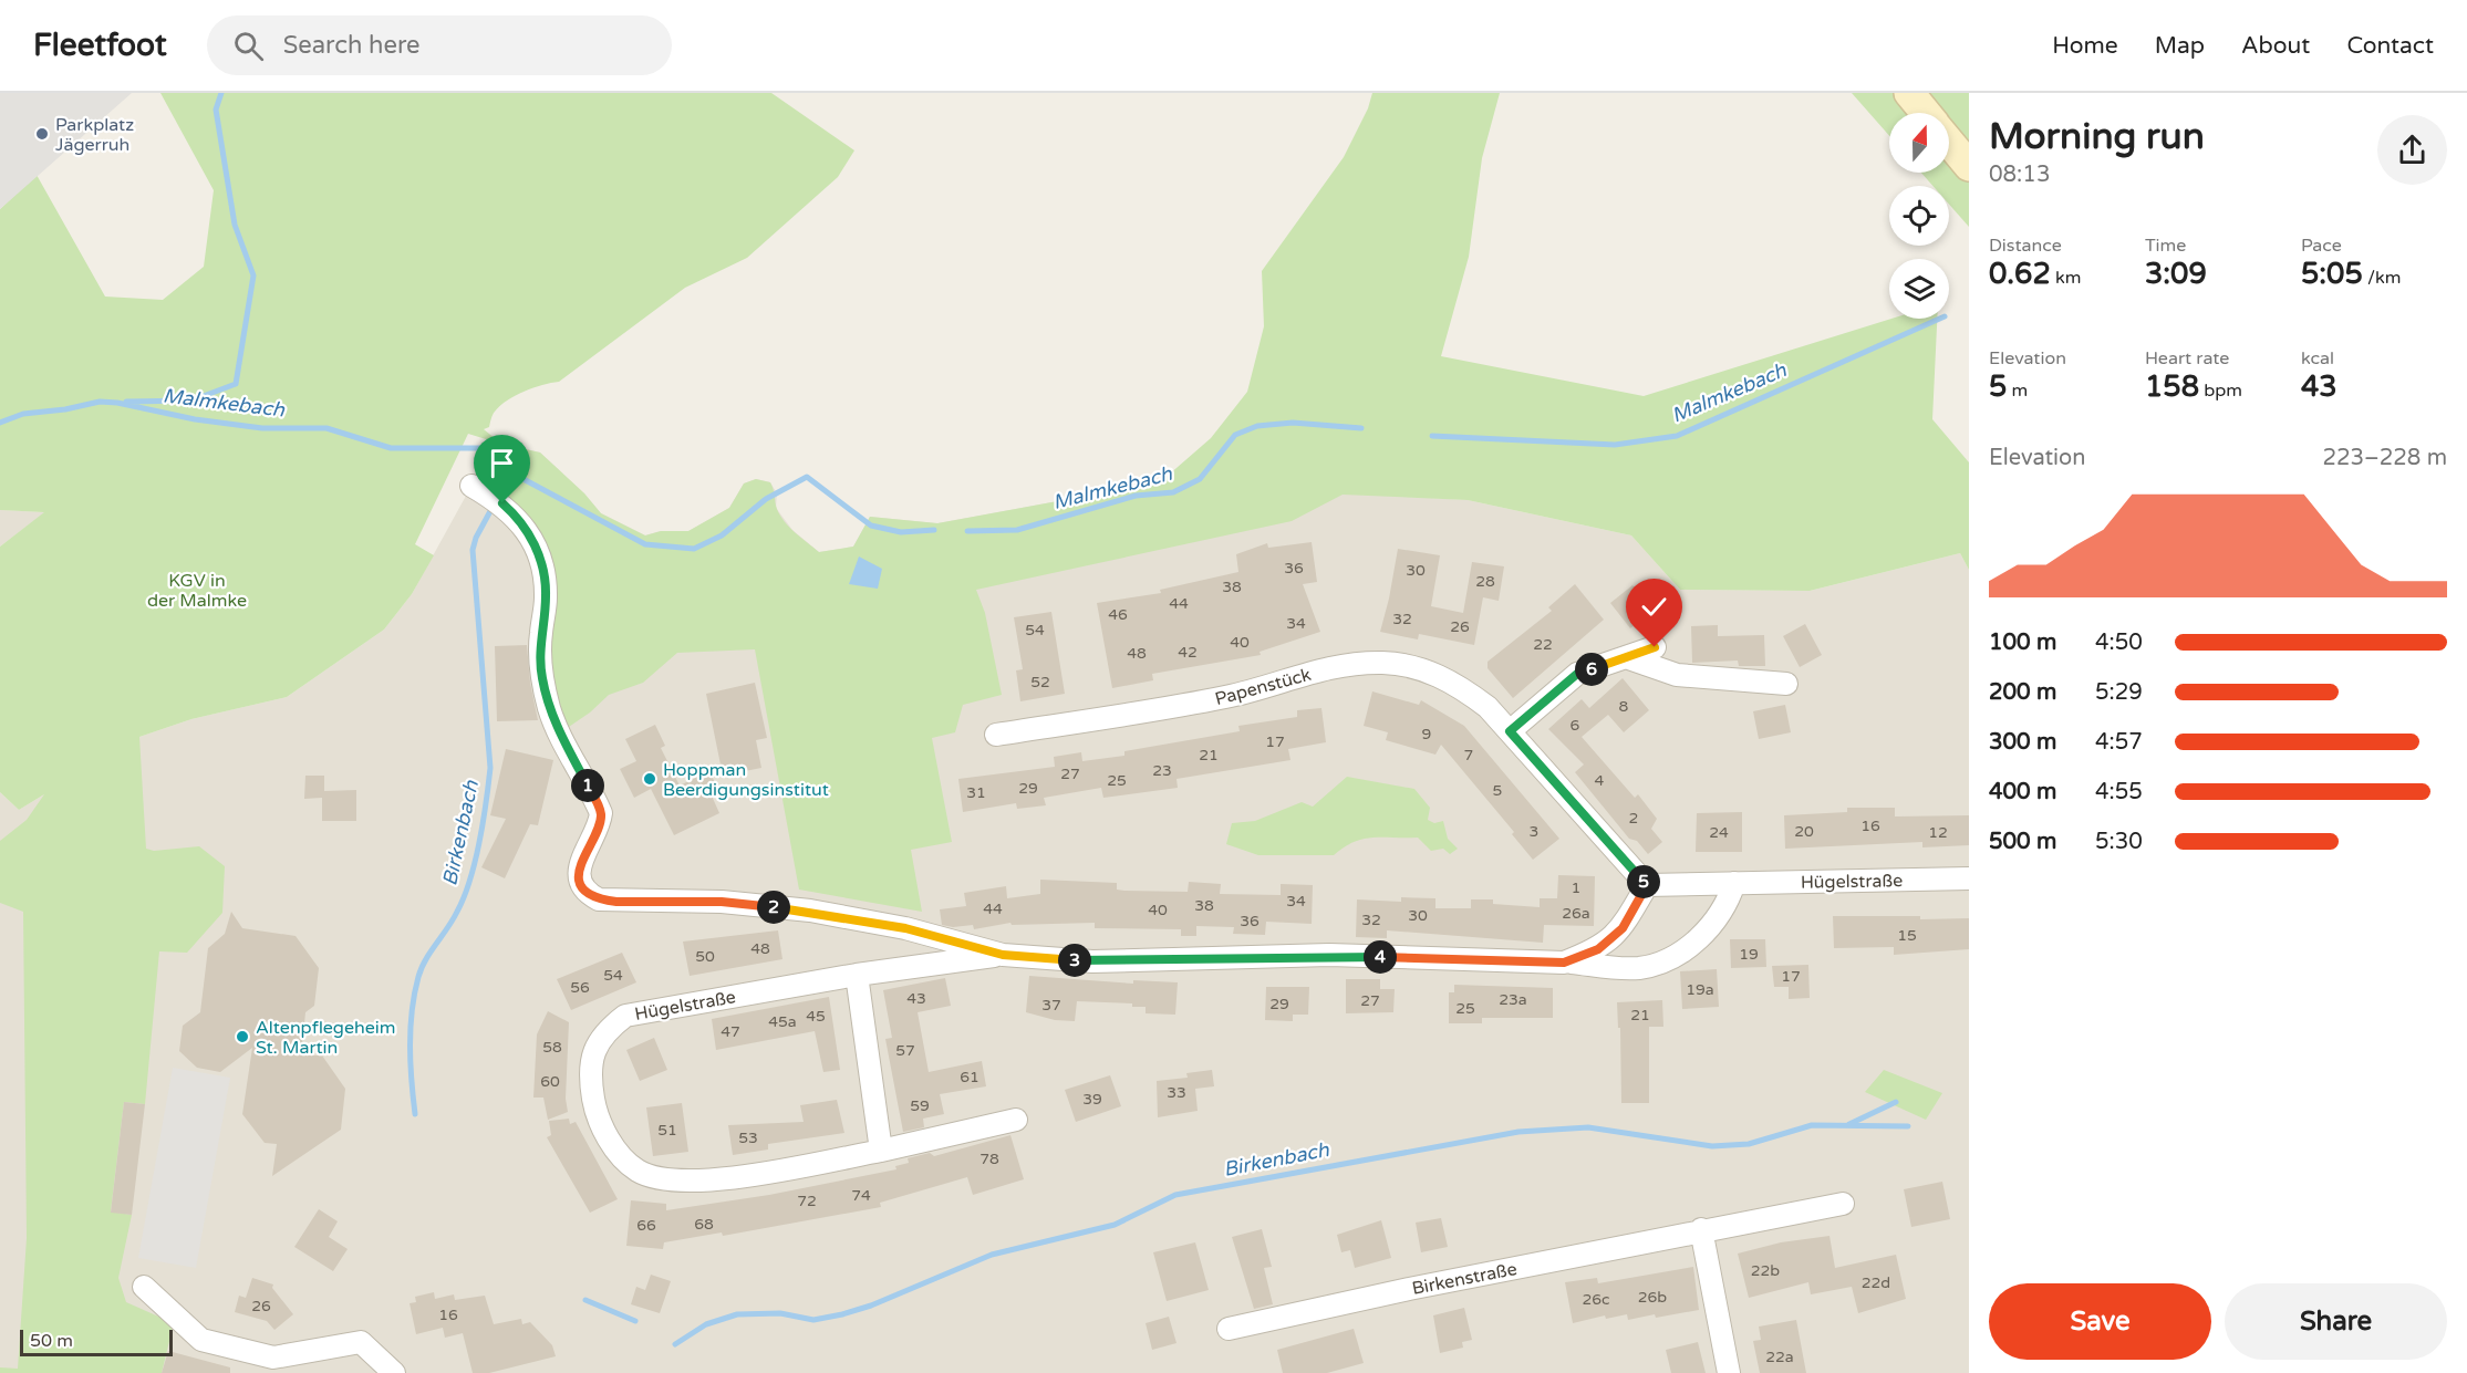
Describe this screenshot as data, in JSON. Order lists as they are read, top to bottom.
{
  "streets": {
    "street": ["Papenstück", "Hügelstraße", "Birkenstraße"]
  },
  "crossings": [
    ["Papenstück", "Hügelstraße"]
  ],
  "water": ["Malmkebach", "Birkenbach"],
  "parks": ["KGV in der Malmke"],
  "places": ["Parkplatz Jägerruh", "Hoppman Beerdigungsinstitut", "Altenpflegeheim St. Martin"],
  "house_numbers": [
    "36",
    "30",
    "28",
    "38",
    "44",
    "46",
    "32",
    "34",
    "26",
    "54",
    "40",
    "22",
    "42",
    "48",
    "52",
    "8",
    "6",
    "9",
    "17",
    "21",
    "7",
    "23",
    "27",
    "25",
    "4",
    "29",
    "5",
    "31",
    "2",
    "16",
    "3",
    "20",
    "24",
    "12",
    "1",
    "34",
    "38",
    "44",
    "40",
    "26a",
    "30",
    "32",
    "36",
    "15",
    "48",
    "19",
    "50",
    "54",
    "17",
    "56",
    "19a",
    "43",
    "23a",
    "27",
    "29",
    "37",
    "25",
    "21",
    "45",
    "45a",
    "47",
    "58",
    "57",
    "61",
    "60",
    "33",
    "39",
    "59",
    "51",
    "53",
    "78",
    "74",
    "72",
    "68",
    "66",
    "22b",
    "22d",
    "26b",
    "26c",
    "26",
    "16",
    "22a"
  ],
  "scale_bar": "50 m",
  "north": "top",
  "page": {
    "header": "Fleetfoot",
    "search": "Search here",
    "nav": [
      "Home",
      "Map",
      "About",
      "Contact"
    ],
    "heading": ["Morning run", "08:13"],
    "stats": [
      ["Distance", "0.62 km"],
      ["Time", "3:09"],
      ["Pace", "5:05 /km"],
      ["Elevation", "5 m"],
      ["Heart rate", "158 bpm"],
      ["kcal", "43"]
    ],
    "chart": ["Elevation", "223–228 m"],
    "list": [
      {
        "name": "100 m",
        "note": "4:50"
      },
      {
        "name": "200 m",
        "note": "5:29"
      },
      {
        "name": "300 m",
        "note": "4:57"
      },
      {
        "name": "400 m",
        "note": "4:55"
      },
      {
        "name": "500 m",
        "note": "5:30"
      }
    ],
    "pins": [
      "6",
      "1",
      "5",
      "2",
      "4",
      "3"
    ],
    "buttons": ["Save", "Share"],
    "scale": "50 m"
  }
}
